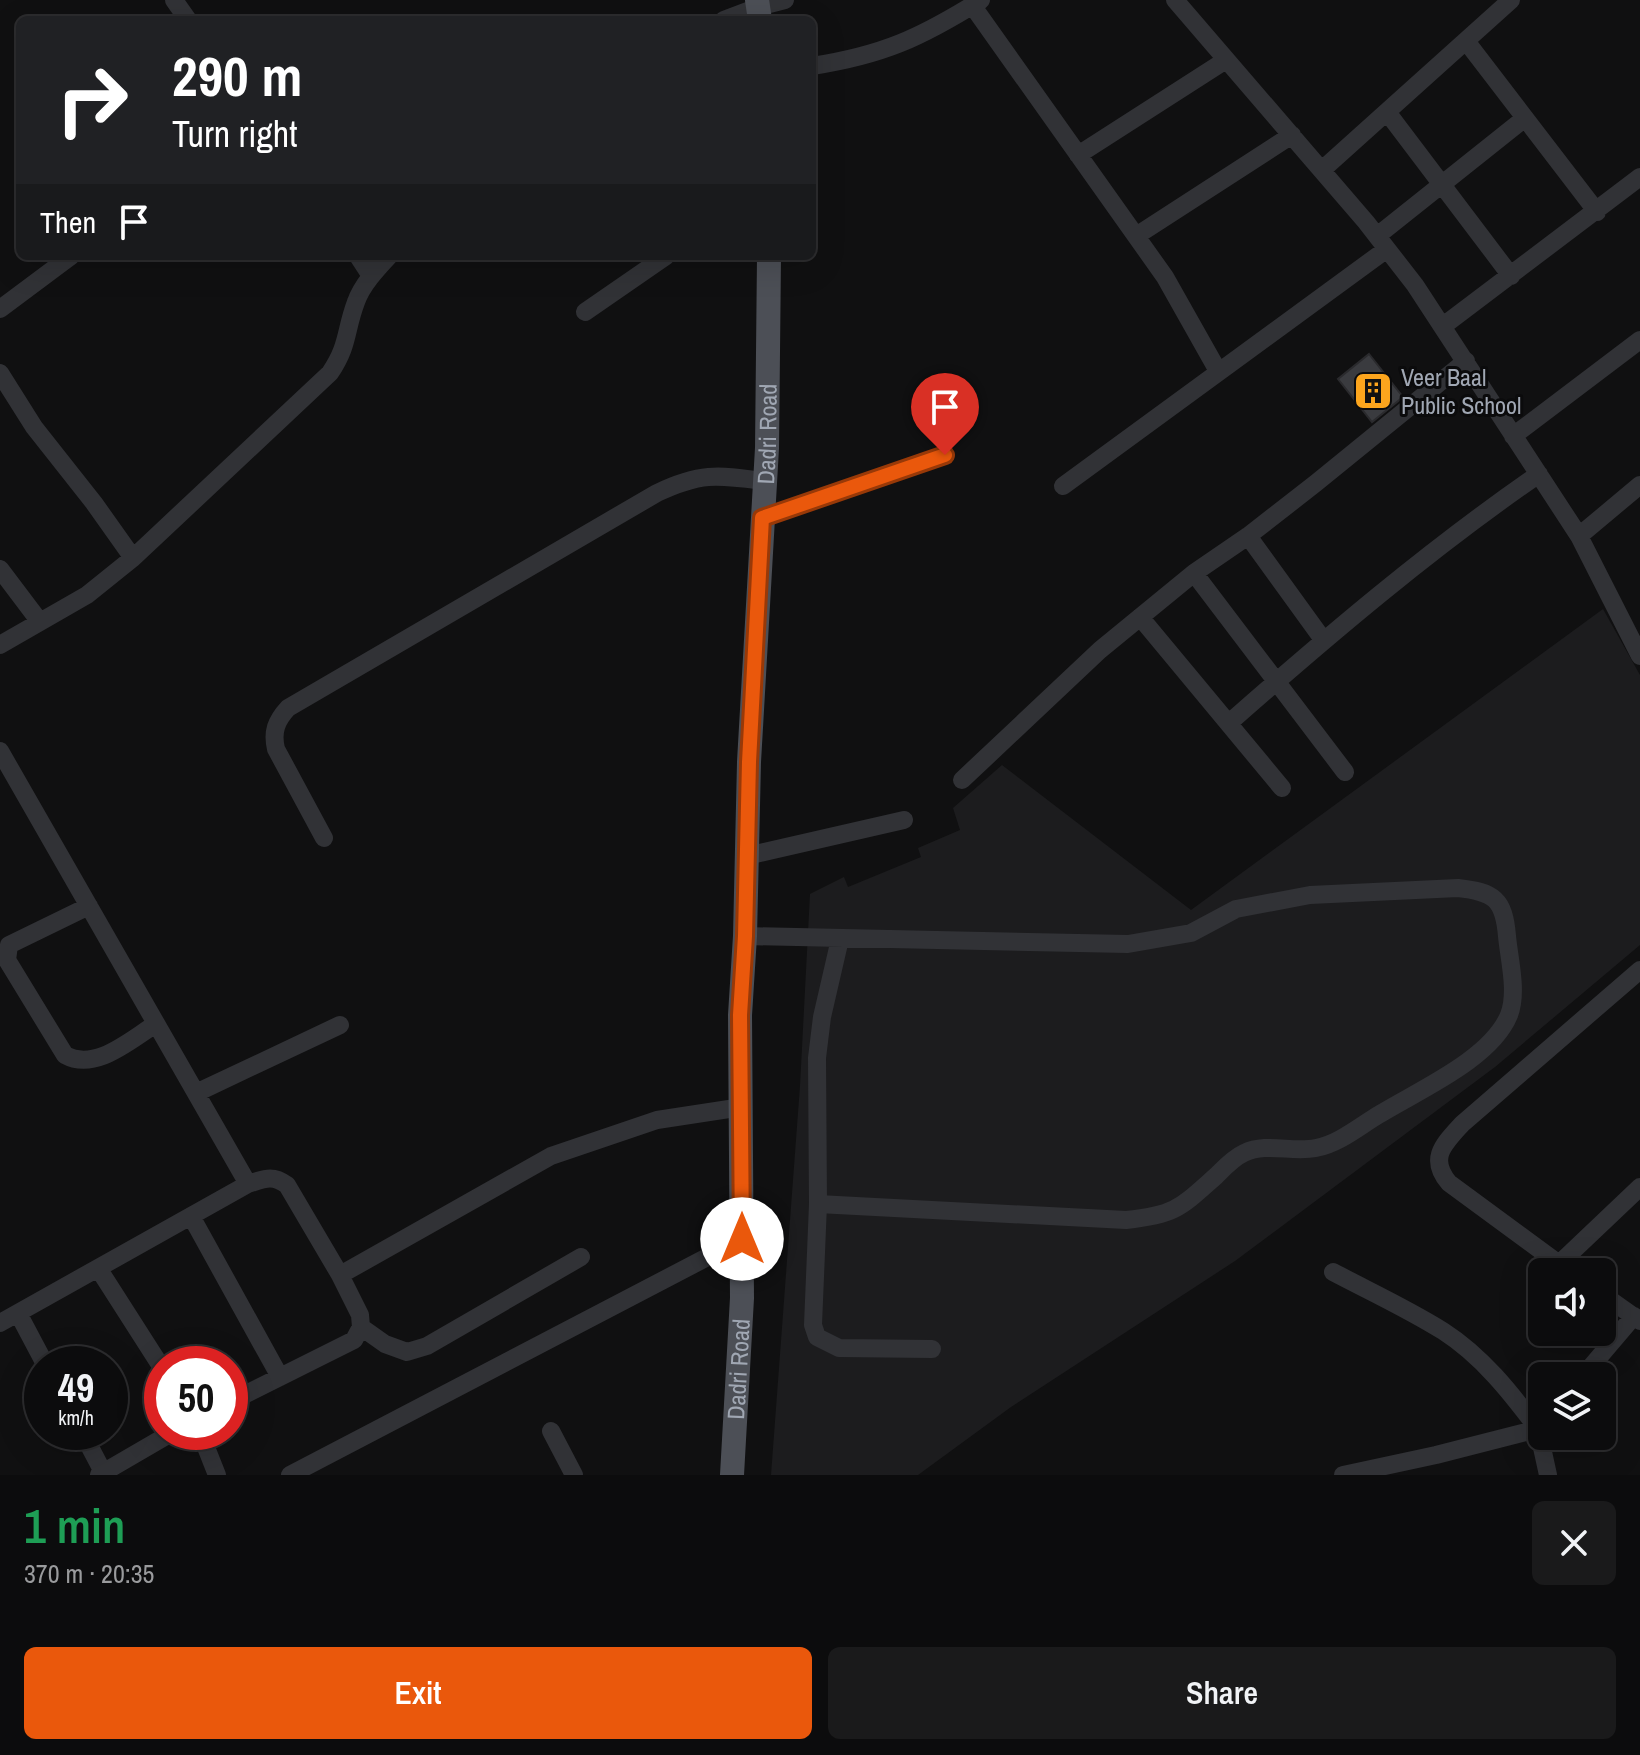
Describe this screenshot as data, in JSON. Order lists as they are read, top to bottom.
{
  "streets": {
    "main road": ["Dadri Road"]
  },
  "places": {
    "building": ["Veer Baal Public School"]
  },
  "page": {
    "turn": ["290 m", "Turn right"],
    "then": "Then",
    "speed": "49 km/h",
    "limit": "50",
    "heading": ["1 min", "370 m · 20:35"],
    "buttons": ["Exit", "Share"]
  }
}
